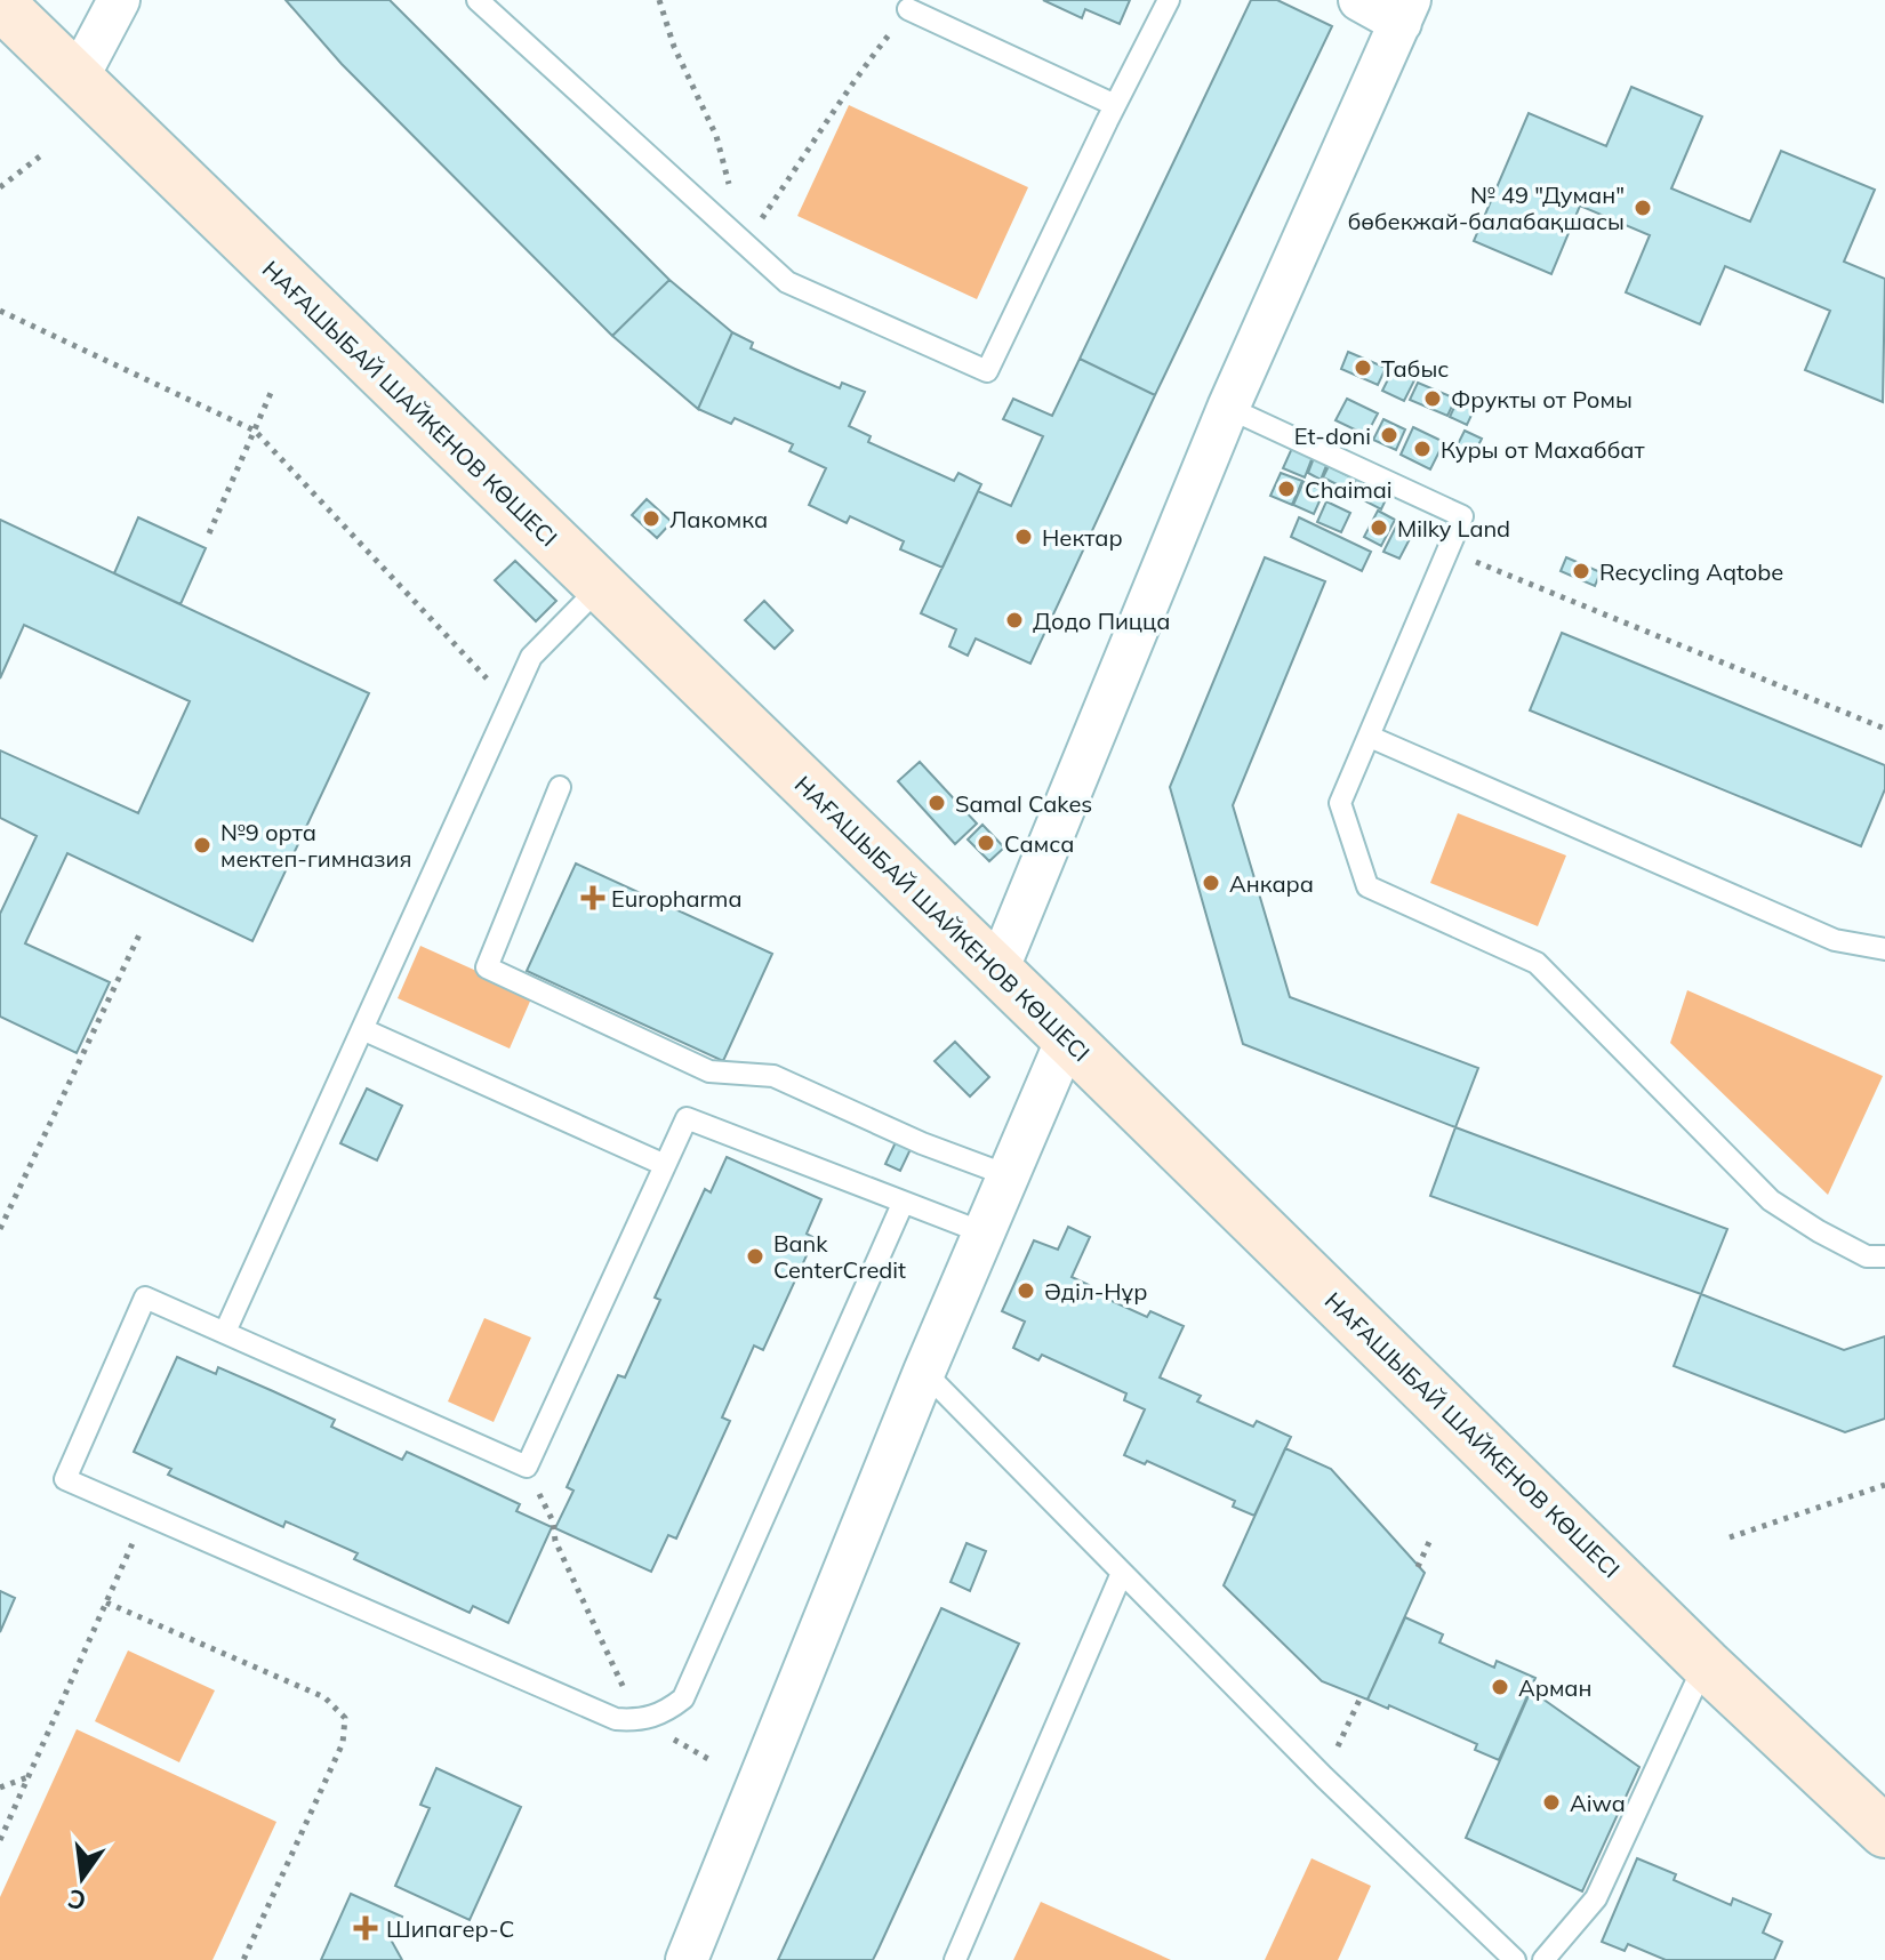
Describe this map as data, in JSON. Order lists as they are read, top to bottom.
{
  "streets": {
    "street": ["НАҒАШЫБАЙ ШАЙКЕНОВ КӨШЕСІ"]
  },
  "places": {
    "other": [
      "№ 49 \"Думан\" бөбекжай-балабақшасы",
      "Табыс",
      "Фрукты от Ромы",
      "Et-doni",
      "Куры от Махаббат",
      "Chaimai",
      "Лакомка",
      "Milky Land",
      "Нектар",
      "Recycling Aqtobe",
      "Додо Пицца",
      "Samal Cakes",
      "Самса",
      "№9 орта мектеп-гимназия",
      "Анкара",
      "Bank CenterCredit",
      "Әділ-Нұр",
      "Арман",
      "Aiwa"
    ],
    "health": ["Europharma", "Шипагер-С"]
  },
  "north": "bottom"
}
